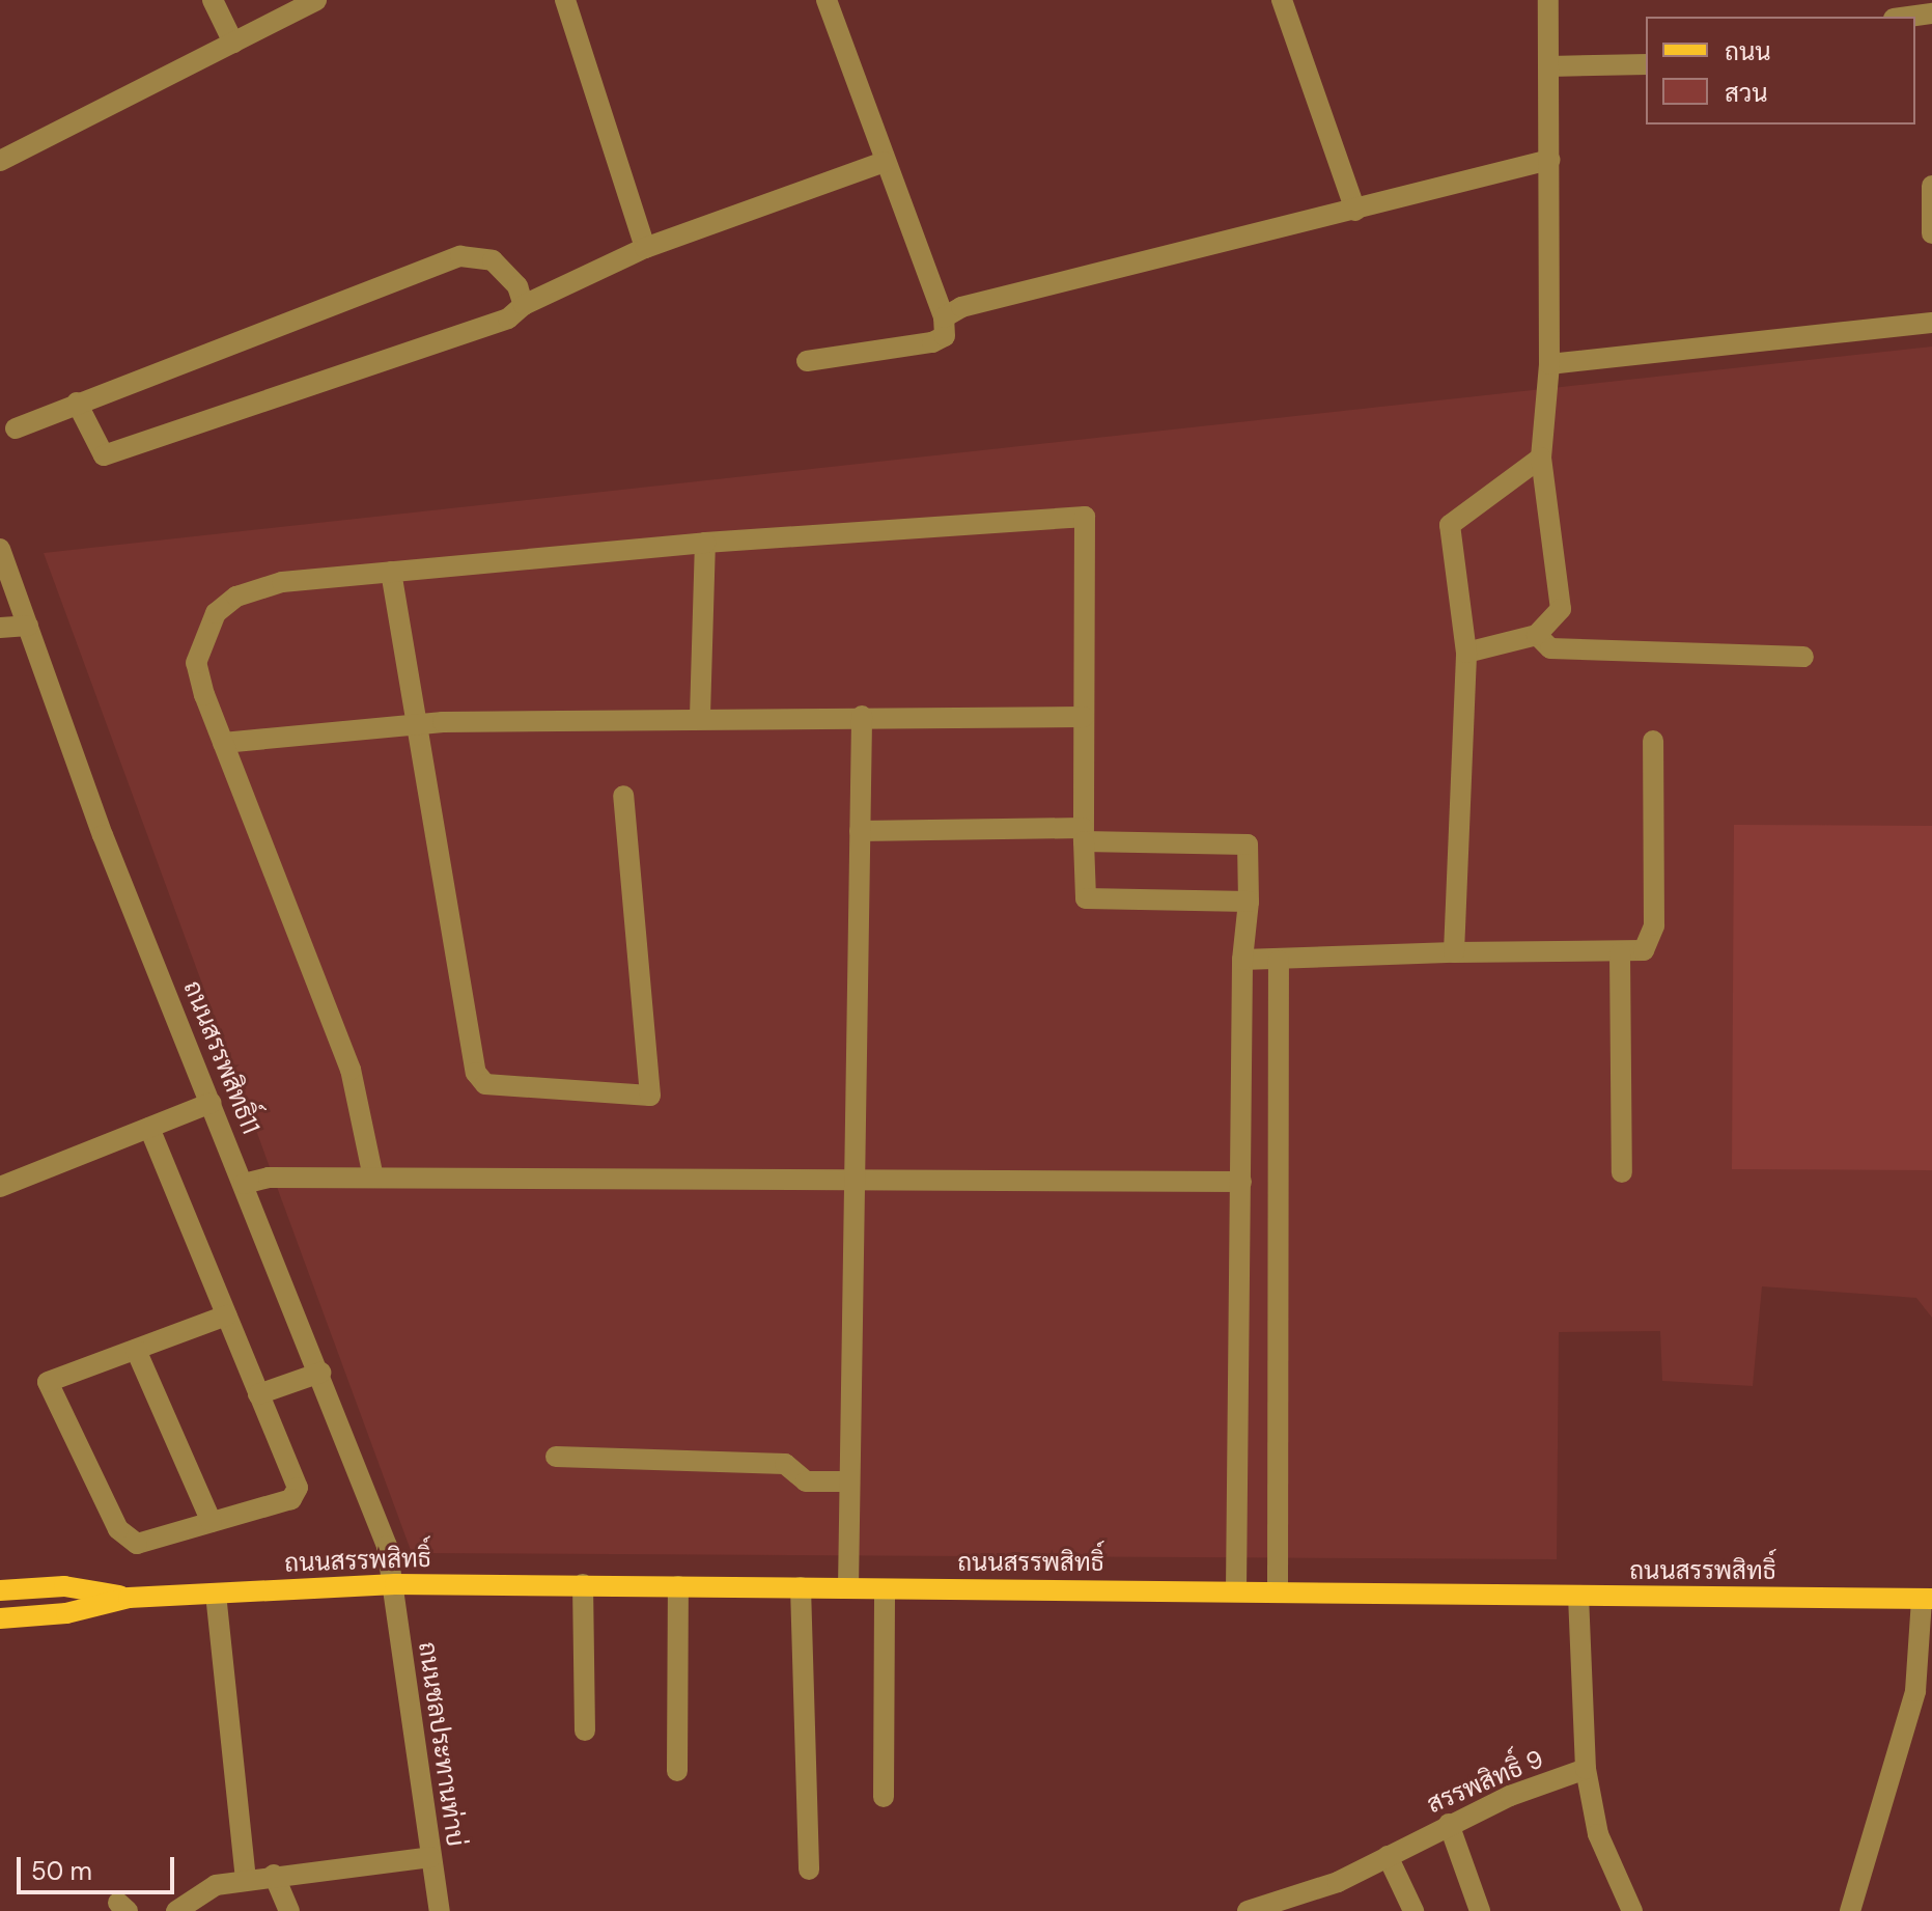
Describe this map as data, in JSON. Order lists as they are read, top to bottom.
{
  "streets": {
    "main road": ["ถนนสรรพสิทธิ์"],
    "street": ["ถนนสรรพสิทธิ์11", "ถนนชลประทานท่าบ่", "สรรพสิทธิ์ 9"]
  },
  "crossings": [
    ["ถนนสรรพสิทธิ์11", "ถนนสรรพสิทธิ์"],
    ["ถนนสรรพสิทธิ์11", "ถนนชลประทานท่าบ่"],
    ["ถนนสรรพสิทธิ์", "ถนนชลประทานท่าบ่"]
  ],
  "legend": ["ถนน", "สวน"],
  "scale_bar": "50 m"
}
